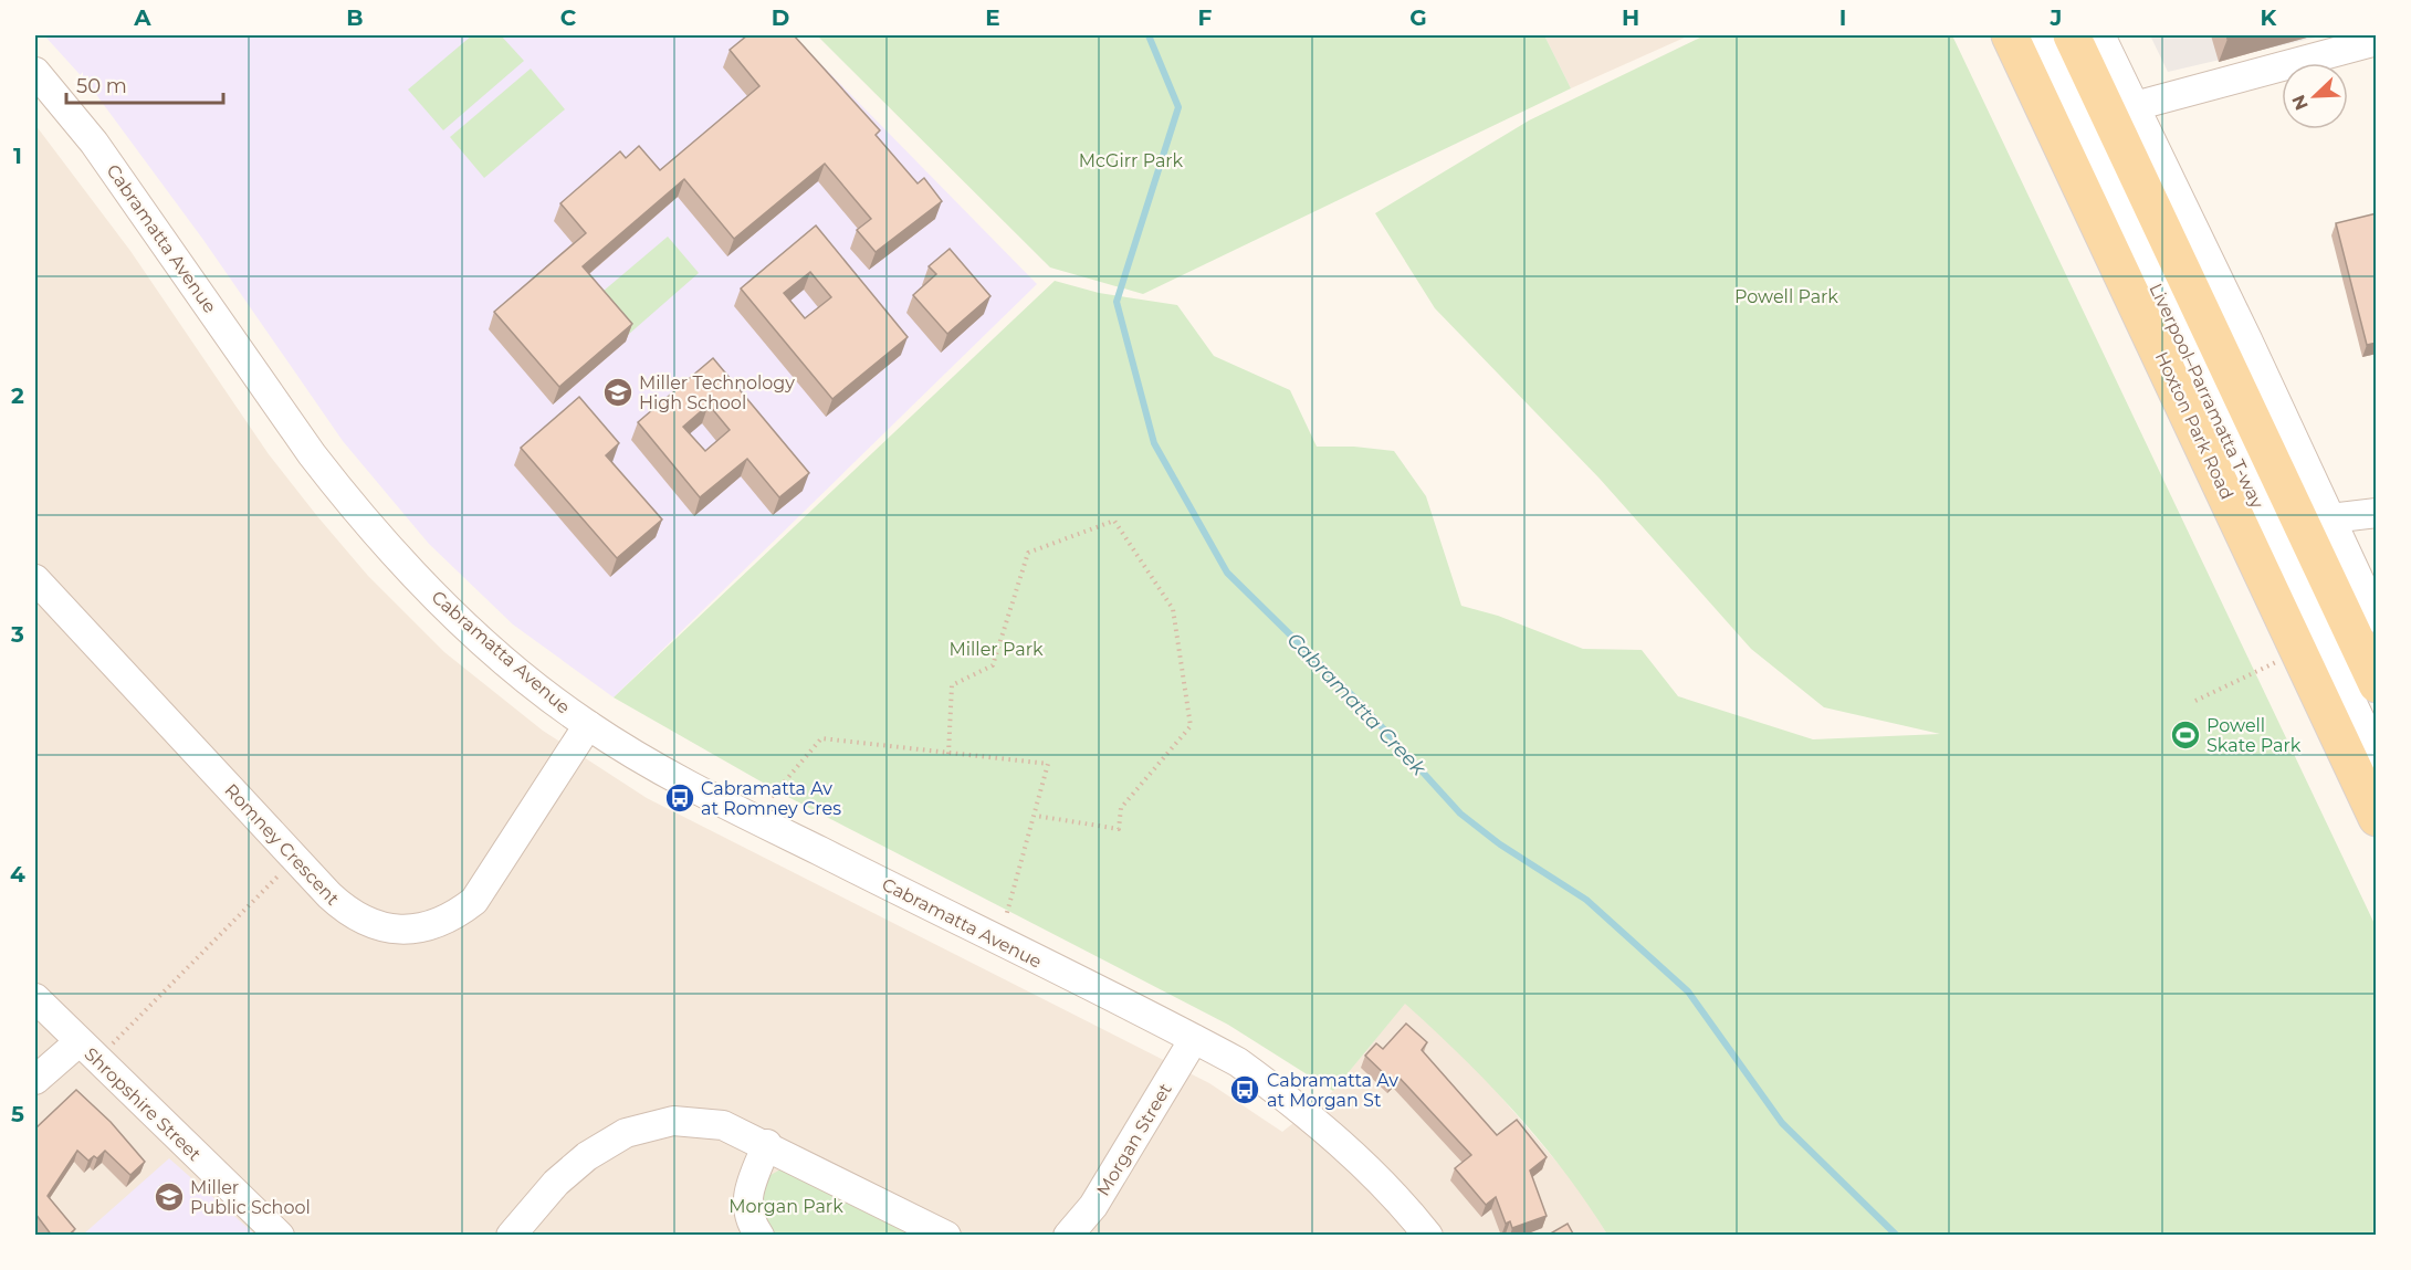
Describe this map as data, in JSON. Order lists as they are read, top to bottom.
{
  "streets": {
    "main road": ["Hoxton Park Road"],
    "street": [
      "Cabramatta Avenue",
      "Liverpool–Parramatta T-way",
      "Romney Crescent",
      "Shropshire Street",
      "Morgan Street"
    ]
  },
  "crossings": [
    ["Cabramatta Avenue", "Romney Crescent"],
    ["Cabramatta Avenue", "Morgan Street"]
  ],
  "water": ["Cabramatta Creek"],
  "parks": [
    "McGirr Park",
    "Powell Park",
    "Miller Park",
    "Morgan Park"
  ],
  "places": {
    "school or university": ["Miller Technology High School", "Miller Public School"],
    "sports": ["Powell Skate Park"],
    "bus stop": ["Cabramatta Av at Romney Cres", "Cabramatta Av at Morgan St"]
  },
  "scale_bar": "50 m",
  "north": "bottom left",
  "grid": {
    "columns": [
      "A",
      "B",
      "C",
      "D",
      "E",
      "F",
      "G",
      "H",
      "I",
      "J",
      "K"
    ],
    "rows": [
      "1",
      "2",
      "3",
      "4",
      "5"
    ]
  }
}
